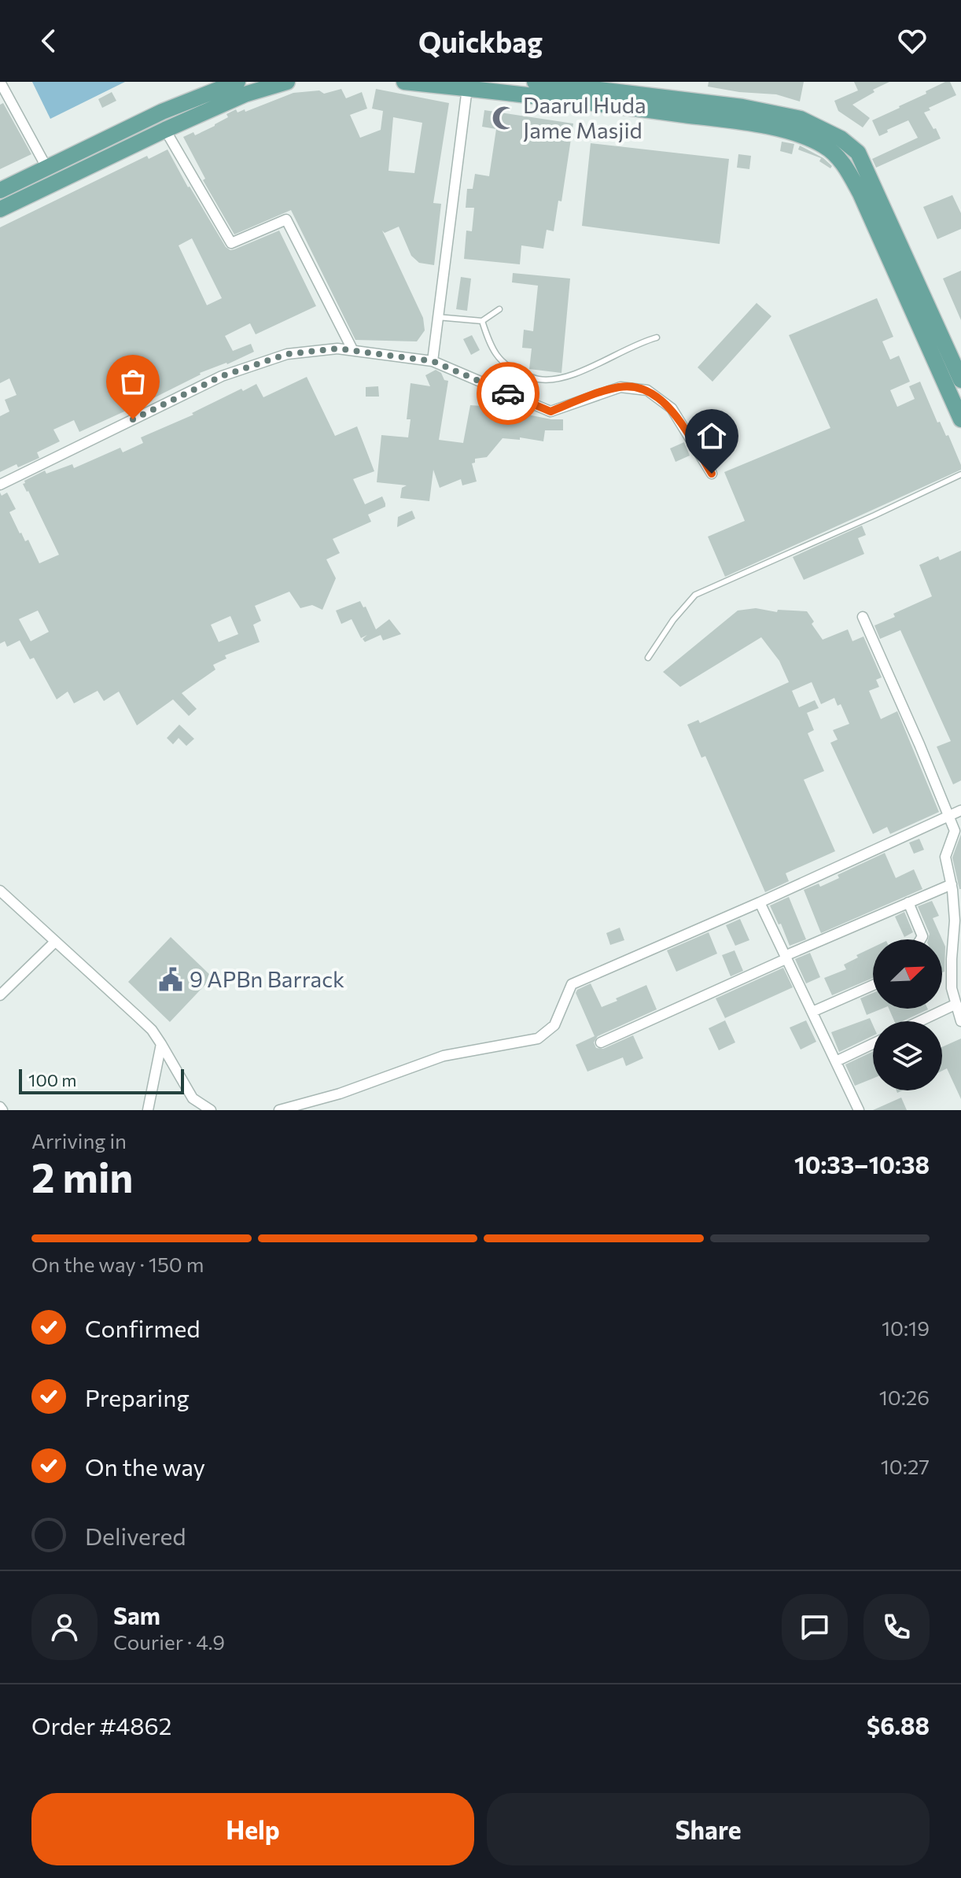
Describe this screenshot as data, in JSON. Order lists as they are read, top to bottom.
{
  "places": {
    "mosque": ["Daarul Huda Jame Masjid"],
    "public building": ["9 APBn Barrack"]
  },
  "scale_bar": "100 m",
  "north": "top right",
  "page": {
    "header": "Quickbag",
    "scale": "100 m",
    "heading": ["2 min", "Arriving in", "10:33–10:38"],
    "panel": [
      "Sam",
      "Courier · 4.9",
      "Order #4862",
      "$6.88"
    ],
    "bar": "On the way · 150 m",
    "list": [
      ["Confirmed", "10:19"],
      ["Preparing", "10:26"],
      ["On the way", "10:27"],
      "Delivered"
    ],
    "buttons": ["Help", "Share"]
  }
}
